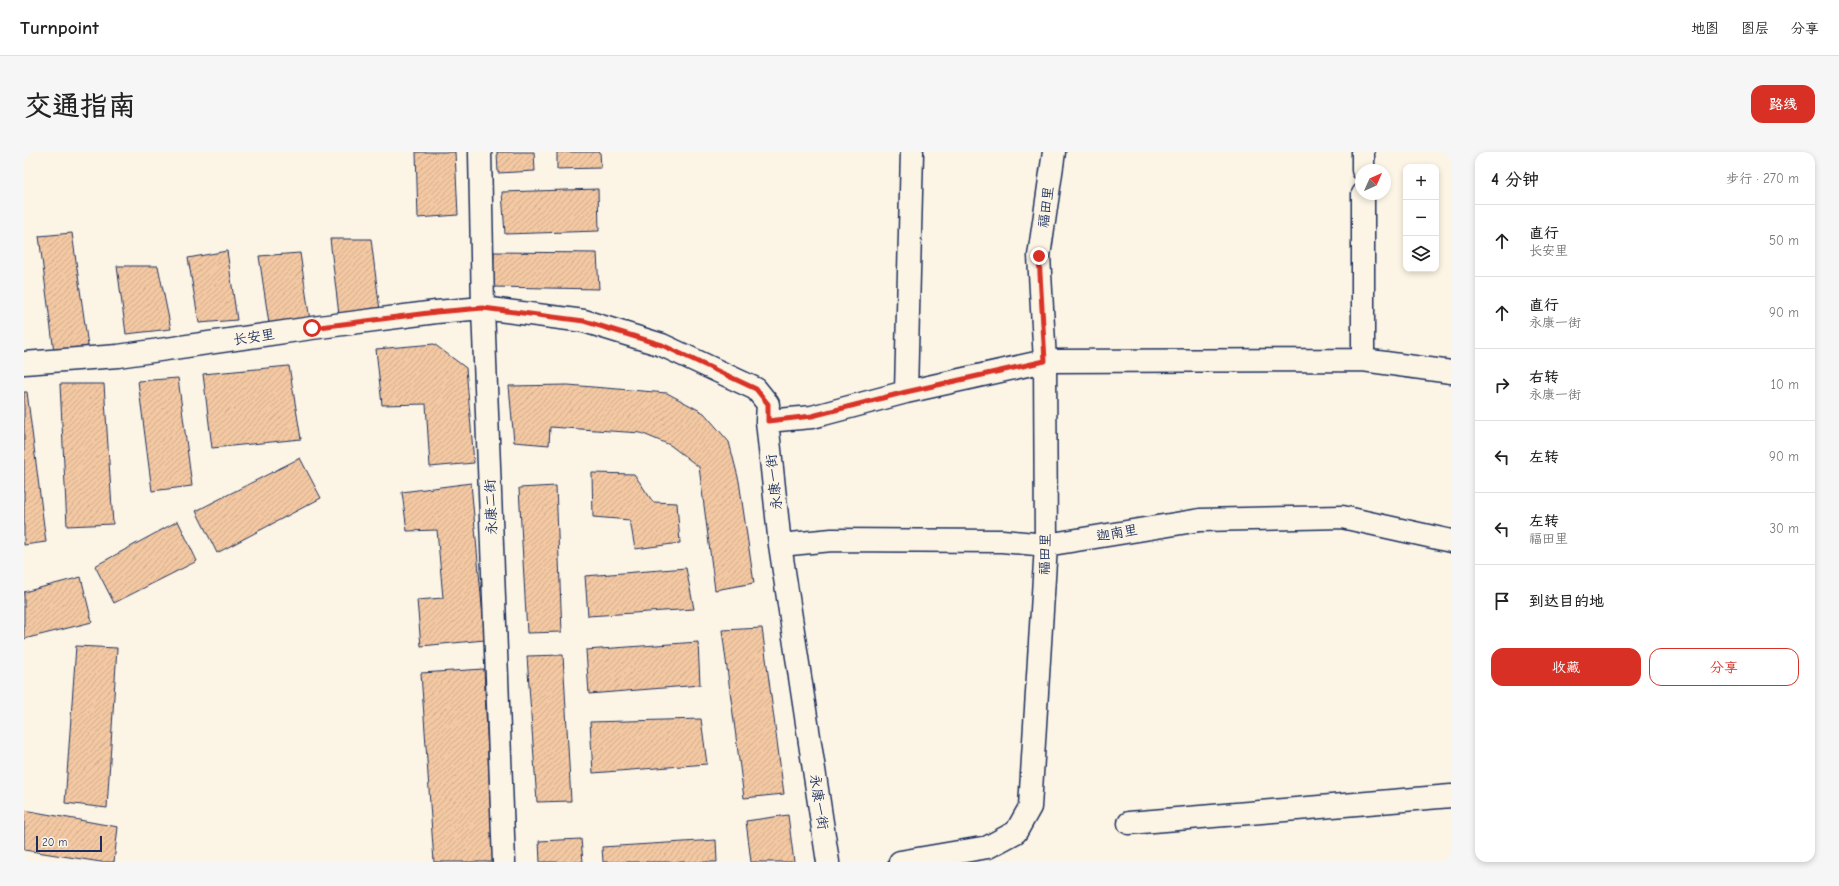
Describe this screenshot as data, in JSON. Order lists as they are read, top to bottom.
{
  "streets": {
    "street": [
      "福田里",
      "长安里",
      "永康一街",
      "永康二街",
      "迦南里"
    ]
  },
  "crossings": [
    ["福田里", "迦南里"],
    ["长安里", "永康一街"],
    ["长安里", "永康二街"],
    ["永康一街", "永康二街"],
    ["永康一街", "迦南里"]
  ],
  "scale_bar": "20 m",
  "north": "top right",
  "page": {
    "header": "Turnpoint",
    "nav": ["地图", "图层", "分享"],
    "buttons": [
      "路线",
      ["收藏", "分享"]
    ],
    "title": "交通指南",
    "heading": ["4 分钟", "步行 · 270 m"],
    "map_buttons": ["+", "−"],
    "list": [
      ["直行", "长安里", "50 m"],
      ["直行", "永康一街", "90 m"],
      ["右转", "永康一街", "10 m"],
      ["左转", "90 m"],
      ["左转", "福田里", "30 m"],
      "到达目的地"
    ],
    "scale": "20 m"
  }
}
